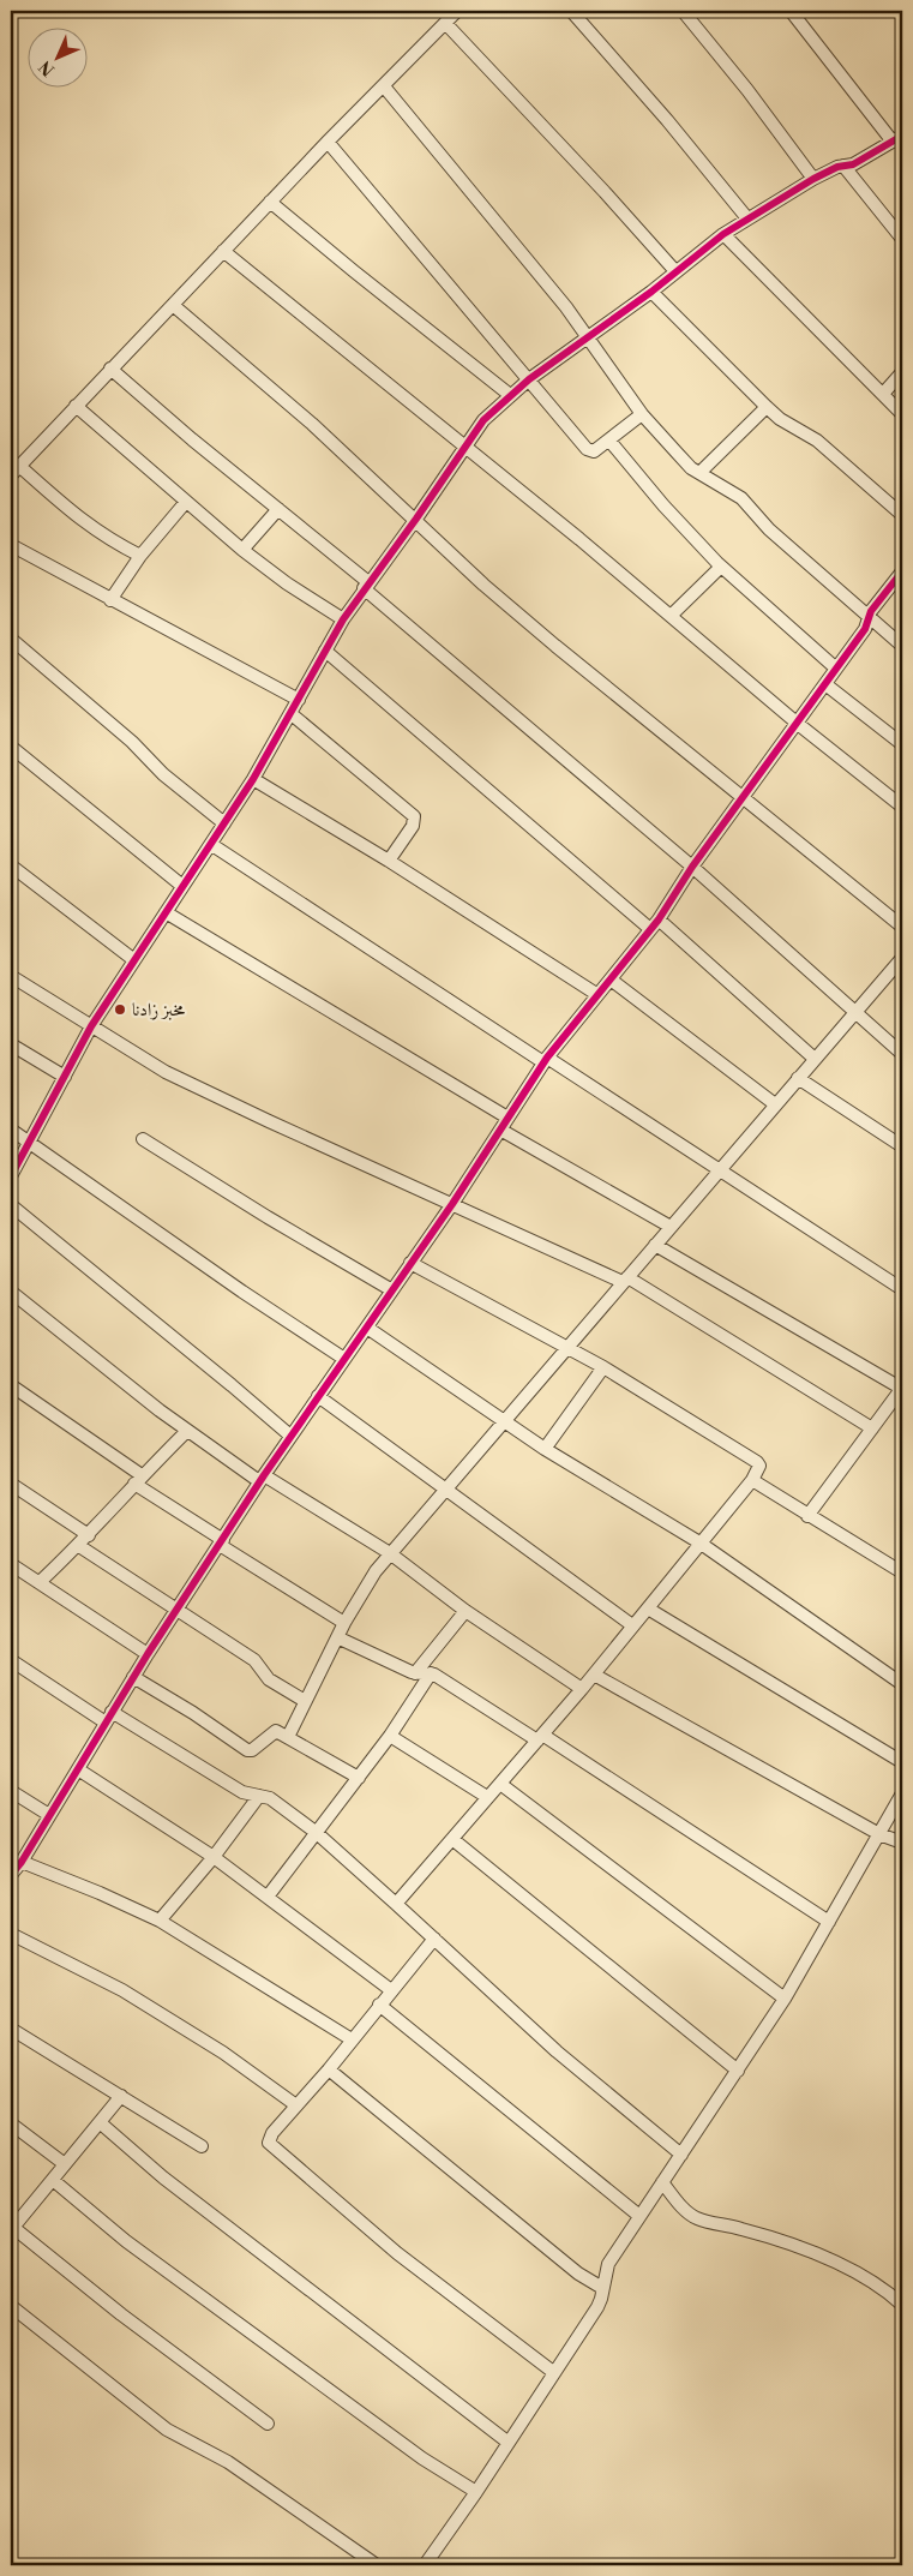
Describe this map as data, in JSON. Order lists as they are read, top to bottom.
{
  "places": ["مخبز زادنا"],
  "north": "bottom left"
}
